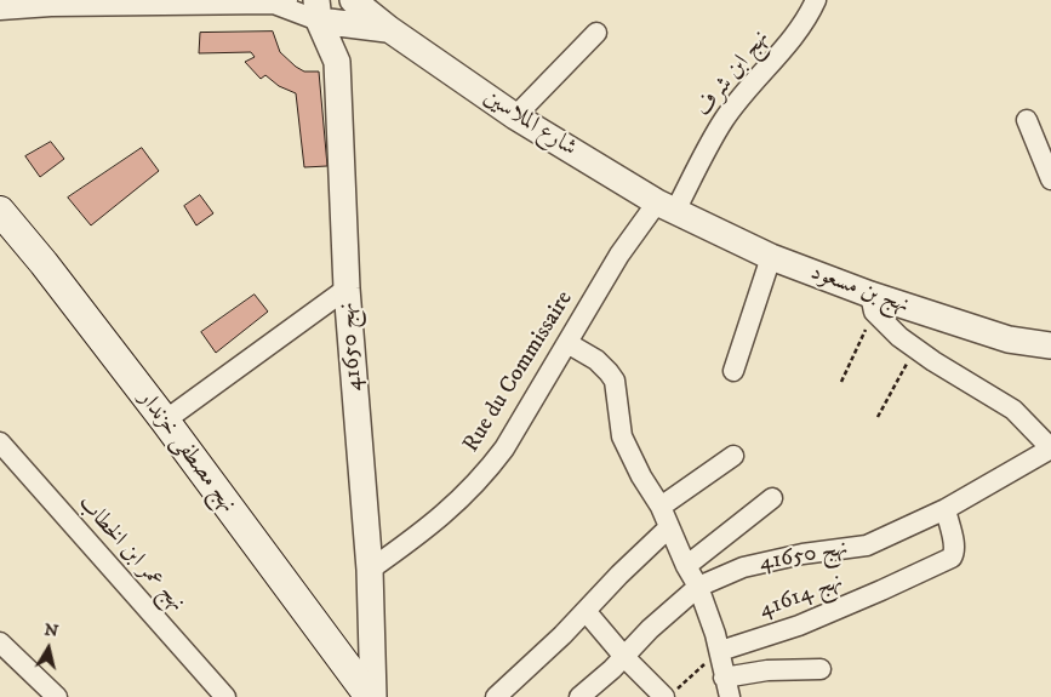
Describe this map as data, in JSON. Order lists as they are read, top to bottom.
{
  "streets": {
    "main road": ["نهج مصطفى خزندار"],
    "street": [
      "نهج ابن شرف",
      "شارع الملاسين",
      "نهج بن مسعود",
      "نهج 41650",
      "Rue du Commissaire",
      "نهج عمر ابن الخطاب",
      "نهج 41614"
    ]
  },
  "crossings": [
    ["نهج ابن شرف", "شارع الملاسين"],
    ["نهج ابن شرف", "نهج بن مسعود"],
    ["نهج ابن شرف", "Rue du Commissaire"],
    ["شارع الملاسين", "نهج بن مسعود"],
    ["شارع الملاسين", "نهج 41650"],
    ["شارع الملاسين", "Rue du Commissaire"],
    ["نهج بن مسعود", "Rue du Commissaire"],
    ["نهج 41650", "Rue du Commissaire"],
    ["نهج 41650", "نهج مصطفى خزندار"],
    ["نهج 41650", "نهج 41614"]
  ],
  "north": "top"
}
